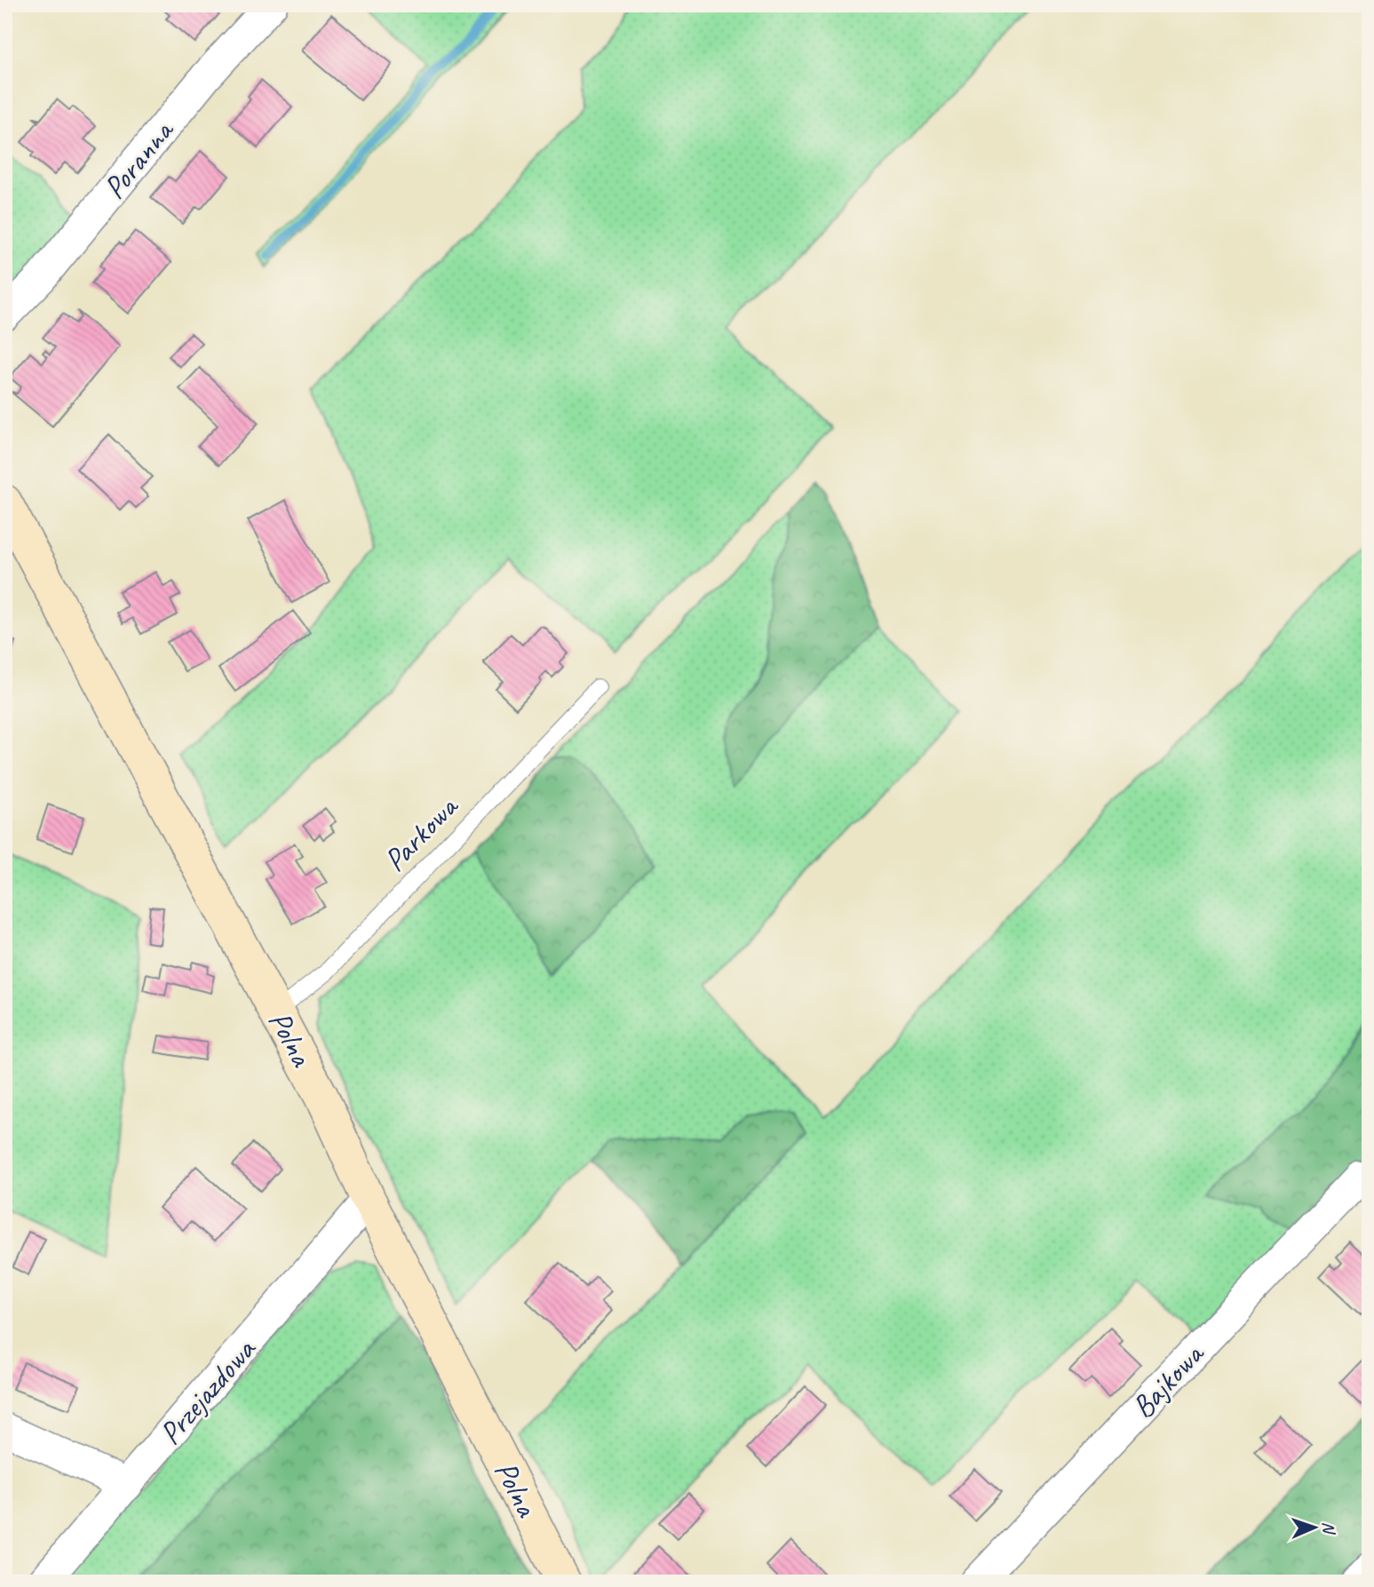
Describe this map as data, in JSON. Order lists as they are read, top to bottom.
{
  "streets": {
    "street": [
      "Poranna",
      "Polna",
      "Bajkowa",
      "Przejazdowa"
    ],
    "lane": ["Parkowa"]
  },
  "crossings": [
    ["Parkowa", "Polna"],
    ["Polna", "Przejazdowa"]
  ],
  "north": "right"
}
